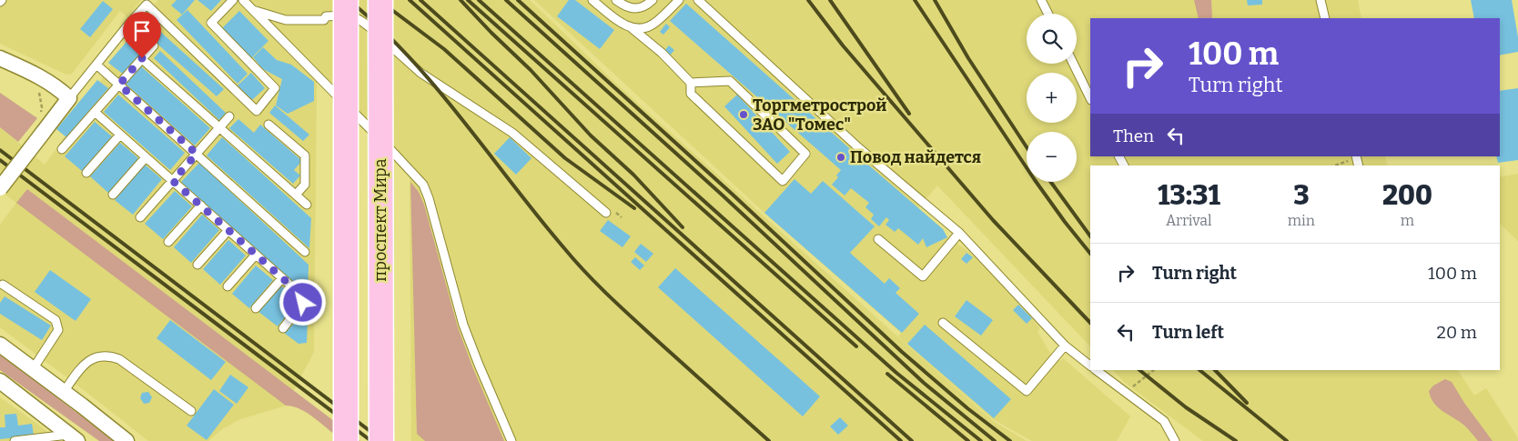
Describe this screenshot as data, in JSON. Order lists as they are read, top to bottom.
{
  "streets": {
    "main road": ["проспект Мира"]
  },
  "places": ["Торгметрострой ЗАО \"Томес\"", "Повод найдется"],
  "page": {
    "map_buttons": ["+", "−"],
    "turn": ["100 m", "Turn right"],
    "then": "Then",
    "eta": [
      "13:31",
      "Arrival",
      "3",
      "min",
      "200",
      "m"
    ],
    "list": [
      {
        "name": "Turn right",
        "value": "100 m"
      },
      {
        "name": "Turn left",
        "value": "20 m"
      }
    ]
  }
}
